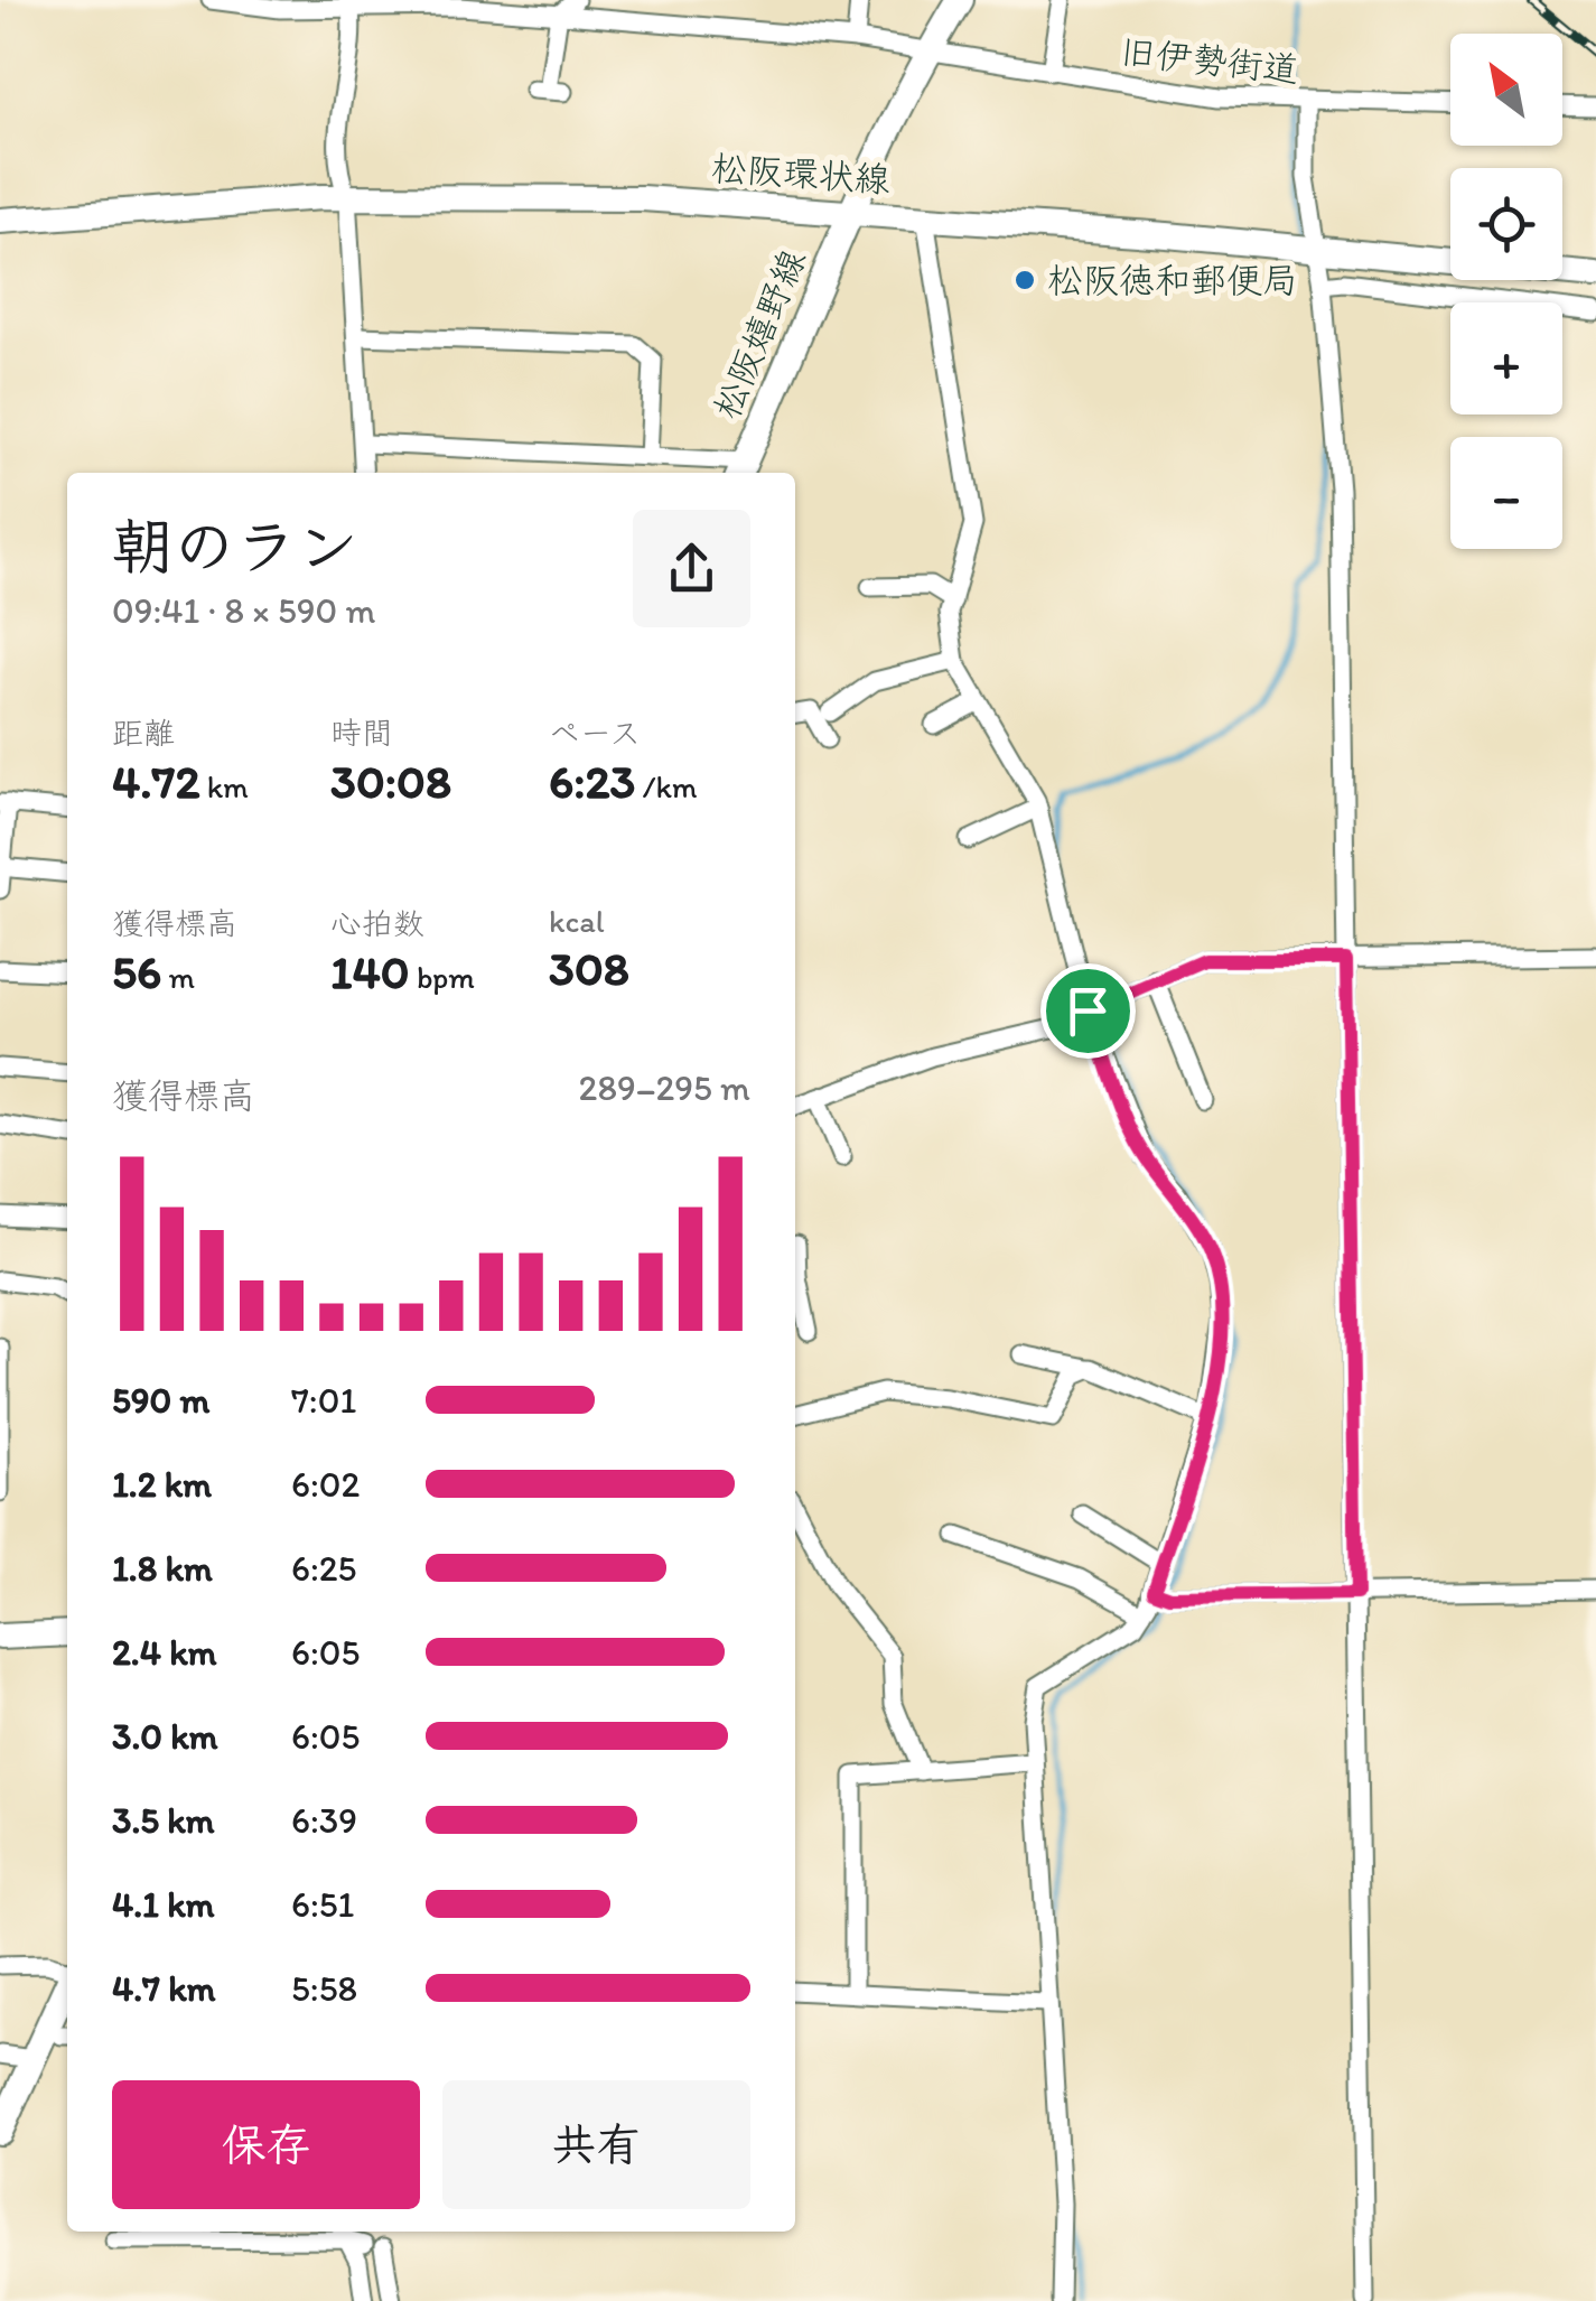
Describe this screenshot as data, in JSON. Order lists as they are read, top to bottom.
{
  "streets": {
    "main road": ["松阪環状線", "松阪嬉野線"],
    "street": ["旧伊勢街道"]
  },
  "crossings": [
    ["旧伊勢街道", "松阪嬉野線"],
    ["松阪環状線", "松阪嬉野線"]
  ],
  "places": ["松阪徳和郵便局"],
  "north": "top left",
  "page": {
    "map_buttons": ["+", "−"],
    "heading": ["朝のラン", "09:41 · 8 × 590 m"],
    "stats": [
      ["距離", "4.72 km"],
      ["時間", "30:08"],
      ["ペース", "6:23 /km"],
      ["獲得標高", "56 m"],
      ["心拍数", "140 bpm"],
      ["kcal", "308"]
    ],
    "chart": ["獲得標高", "289–295 m"],
    "list": [
      {
        "name": "590 m",
        "note": "7:01"
      },
      {
        "name": "1.2 km",
        "note": "6:02"
      },
      {
        "name": "1.8 km",
        "note": "6:25"
      },
      {
        "name": "2.4 km",
        "note": "6:05"
      },
      {
        "name": "3.0 km",
        "note": "6:05"
      },
      {
        "name": "3.5 km",
        "note": "6:39"
      },
      {
        "name": "4.1 km",
        "note": "6:51"
      },
      {
        "name": "4.7 km",
        "note": "5:58"
      }
    ],
    "buttons": ["保存", "共有"]
  }
}
